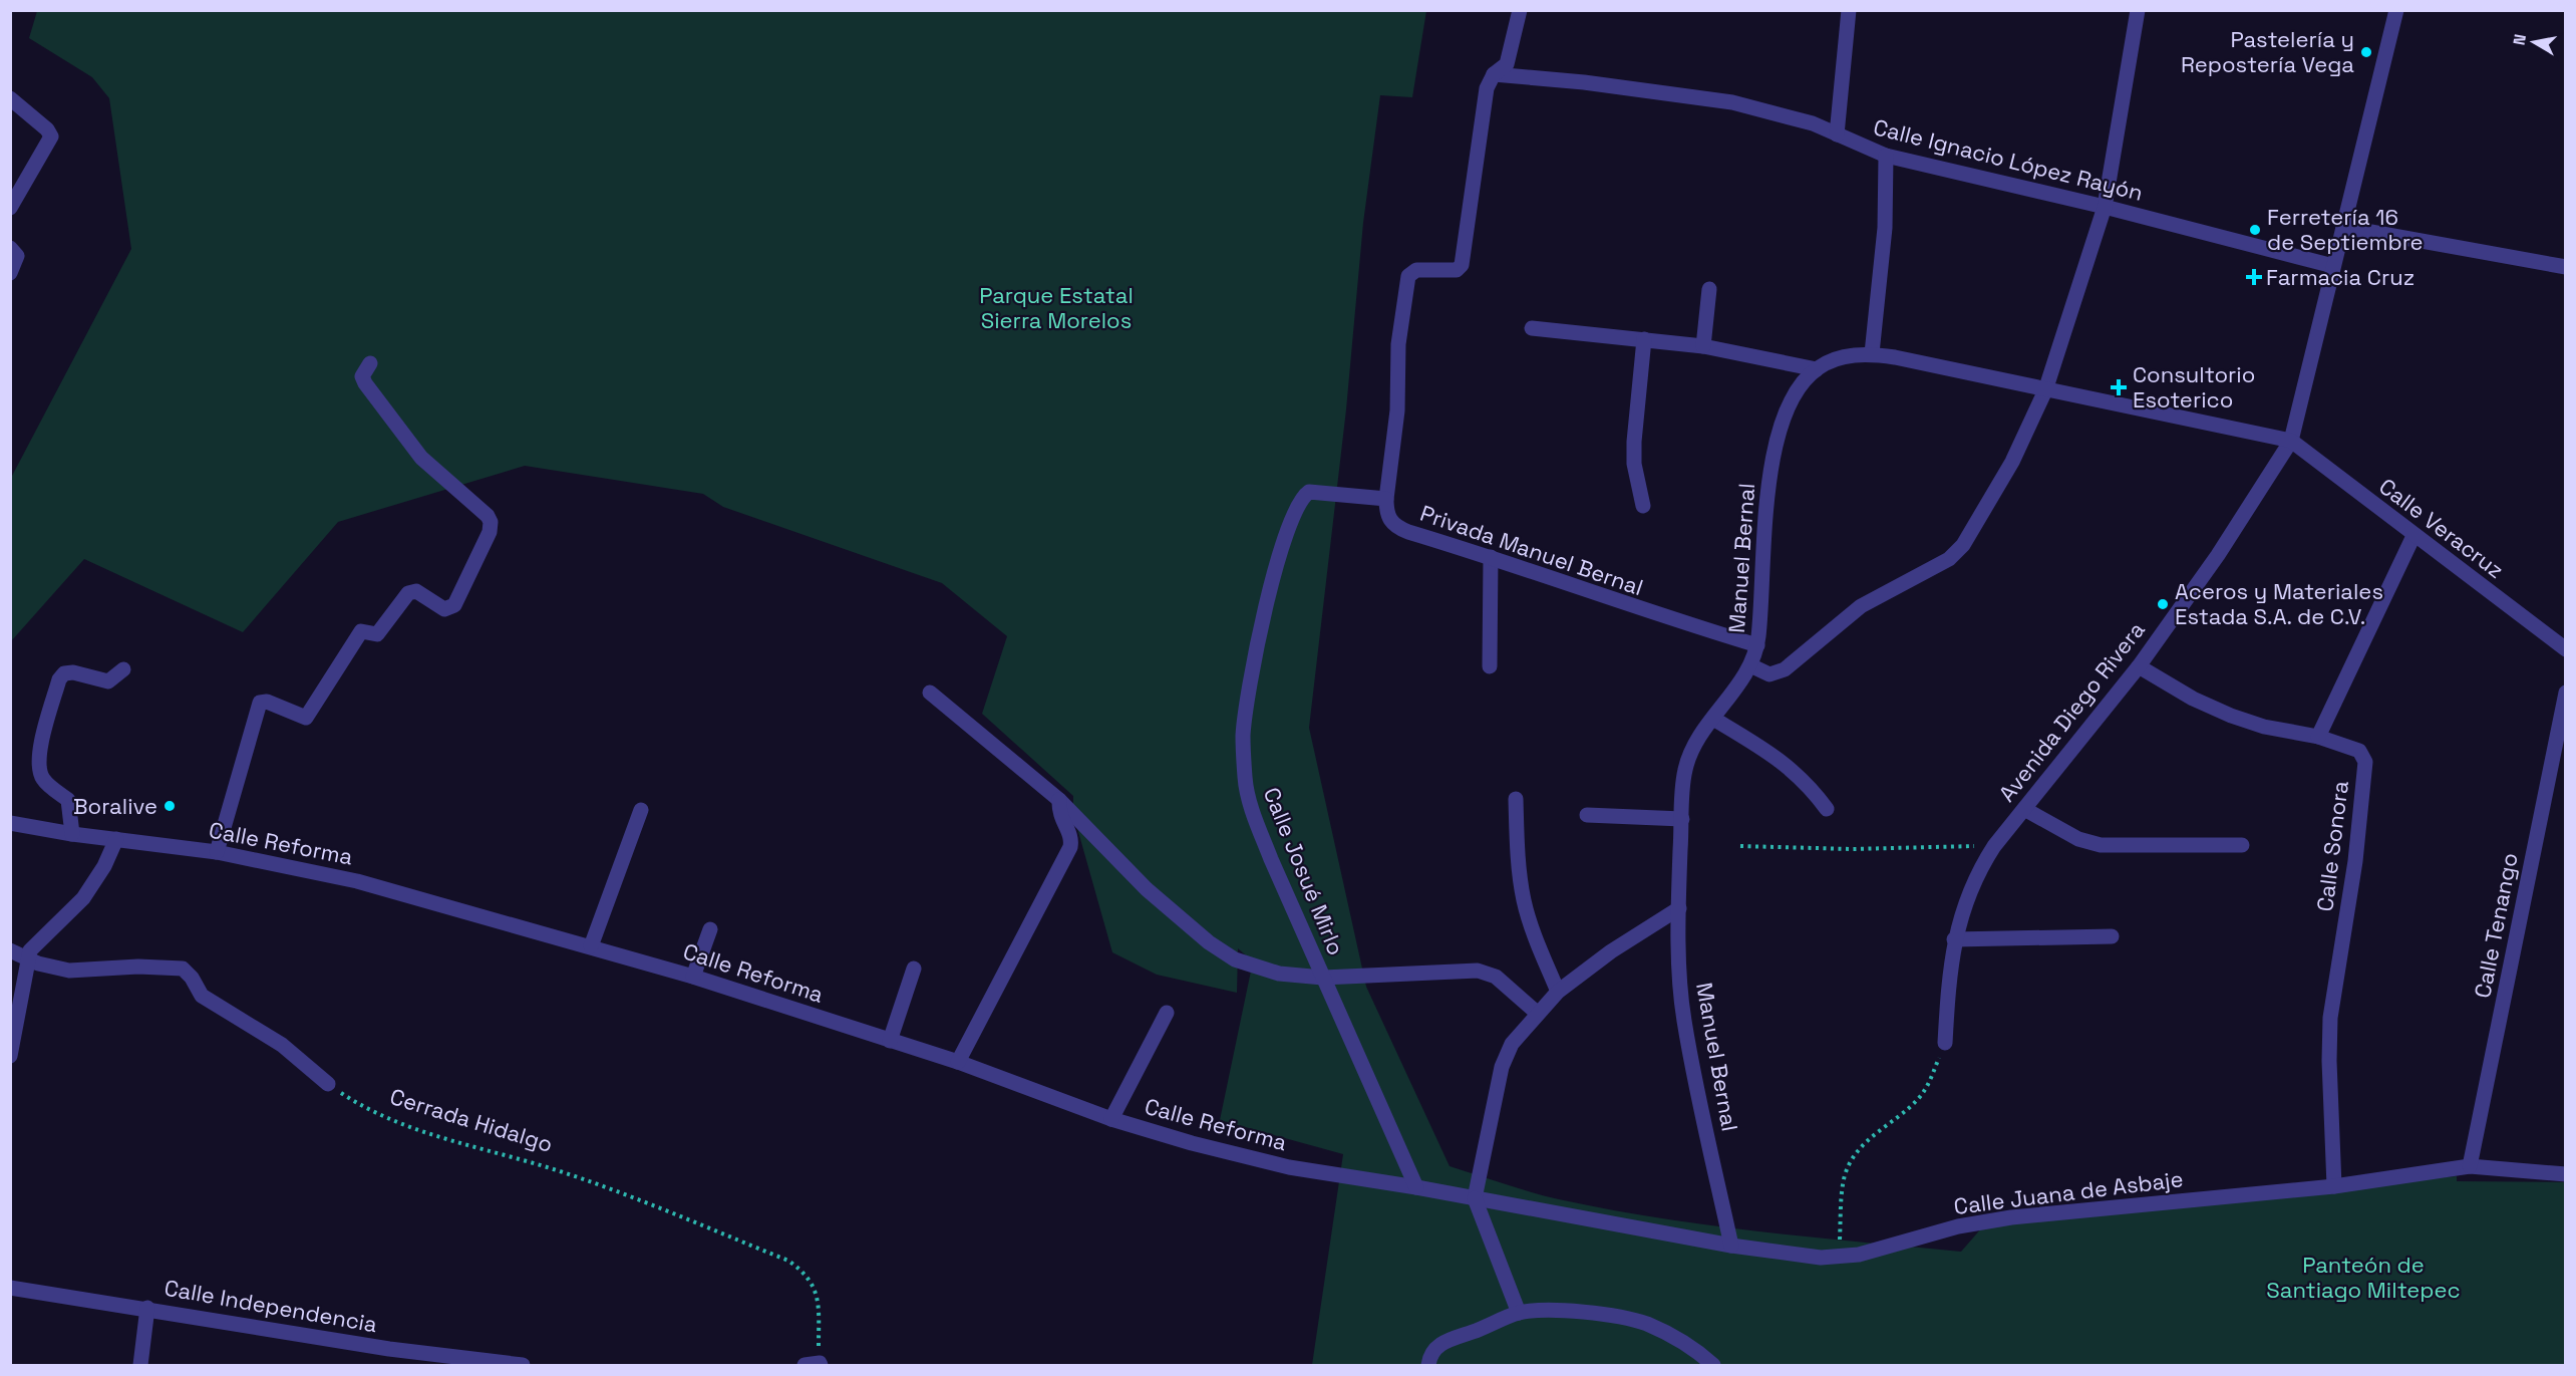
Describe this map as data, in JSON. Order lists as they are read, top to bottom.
{
  "streets": {
    "street": [
      "Calle Ignacio López Rayón",
      "Calle Veracruz",
      "Privada Manuel Bernal",
      "Manuel Bernal",
      "Avenida Diego Rivera",
      "Calle Reforma",
      "Calle Sonora",
      "Calle Josué Mirlo",
      "Calle Tenango",
      "Calle Juana de Asbaje",
      "Calle Independencia"
    ],
    "path": ["Cerrada Hidalgo"]
  },
  "crossings": [
    ["Calle Ignacio López Rayón", "Avenida Diego Rivera"],
    ["Calle Veracruz", "Avenida Diego Rivera"],
    ["Privada Manuel Bernal", "Manuel Bernal"],
    ["Privada Manuel Bernal", "Calle Josué Mirlo"],
    ["Manuel Bernal", "Calle Juana de Asbaje"],
    ["Avenida Diego Rivera", "Calle Sonora"],
    ["Calle Reforma", "Calle Josué Mirlo"],
    ["Calle Reforma", "Calle Juana de Asbaje"],
    ["Calle Sonora", "Calle Juana de Asbaje"],
    ["Calle Tenango", "Calle Juana de Asbaje"]
  ],
  "parks": ["Parque Estatal Sierra Morelos", "Panteón de Santiago Miltepec"],
  "places": {
    "other": [
      "Pastelería y Repostería Vega",
      "Ferretería 16 de Septiembre",
      "Aceros y Materiales Estada S.A. de C.V.",
      "Boralive"
    ],
    "health": ["Farmacia Cruz", "Consultorio Esoterico"]
  },
  "north": "left"
}
